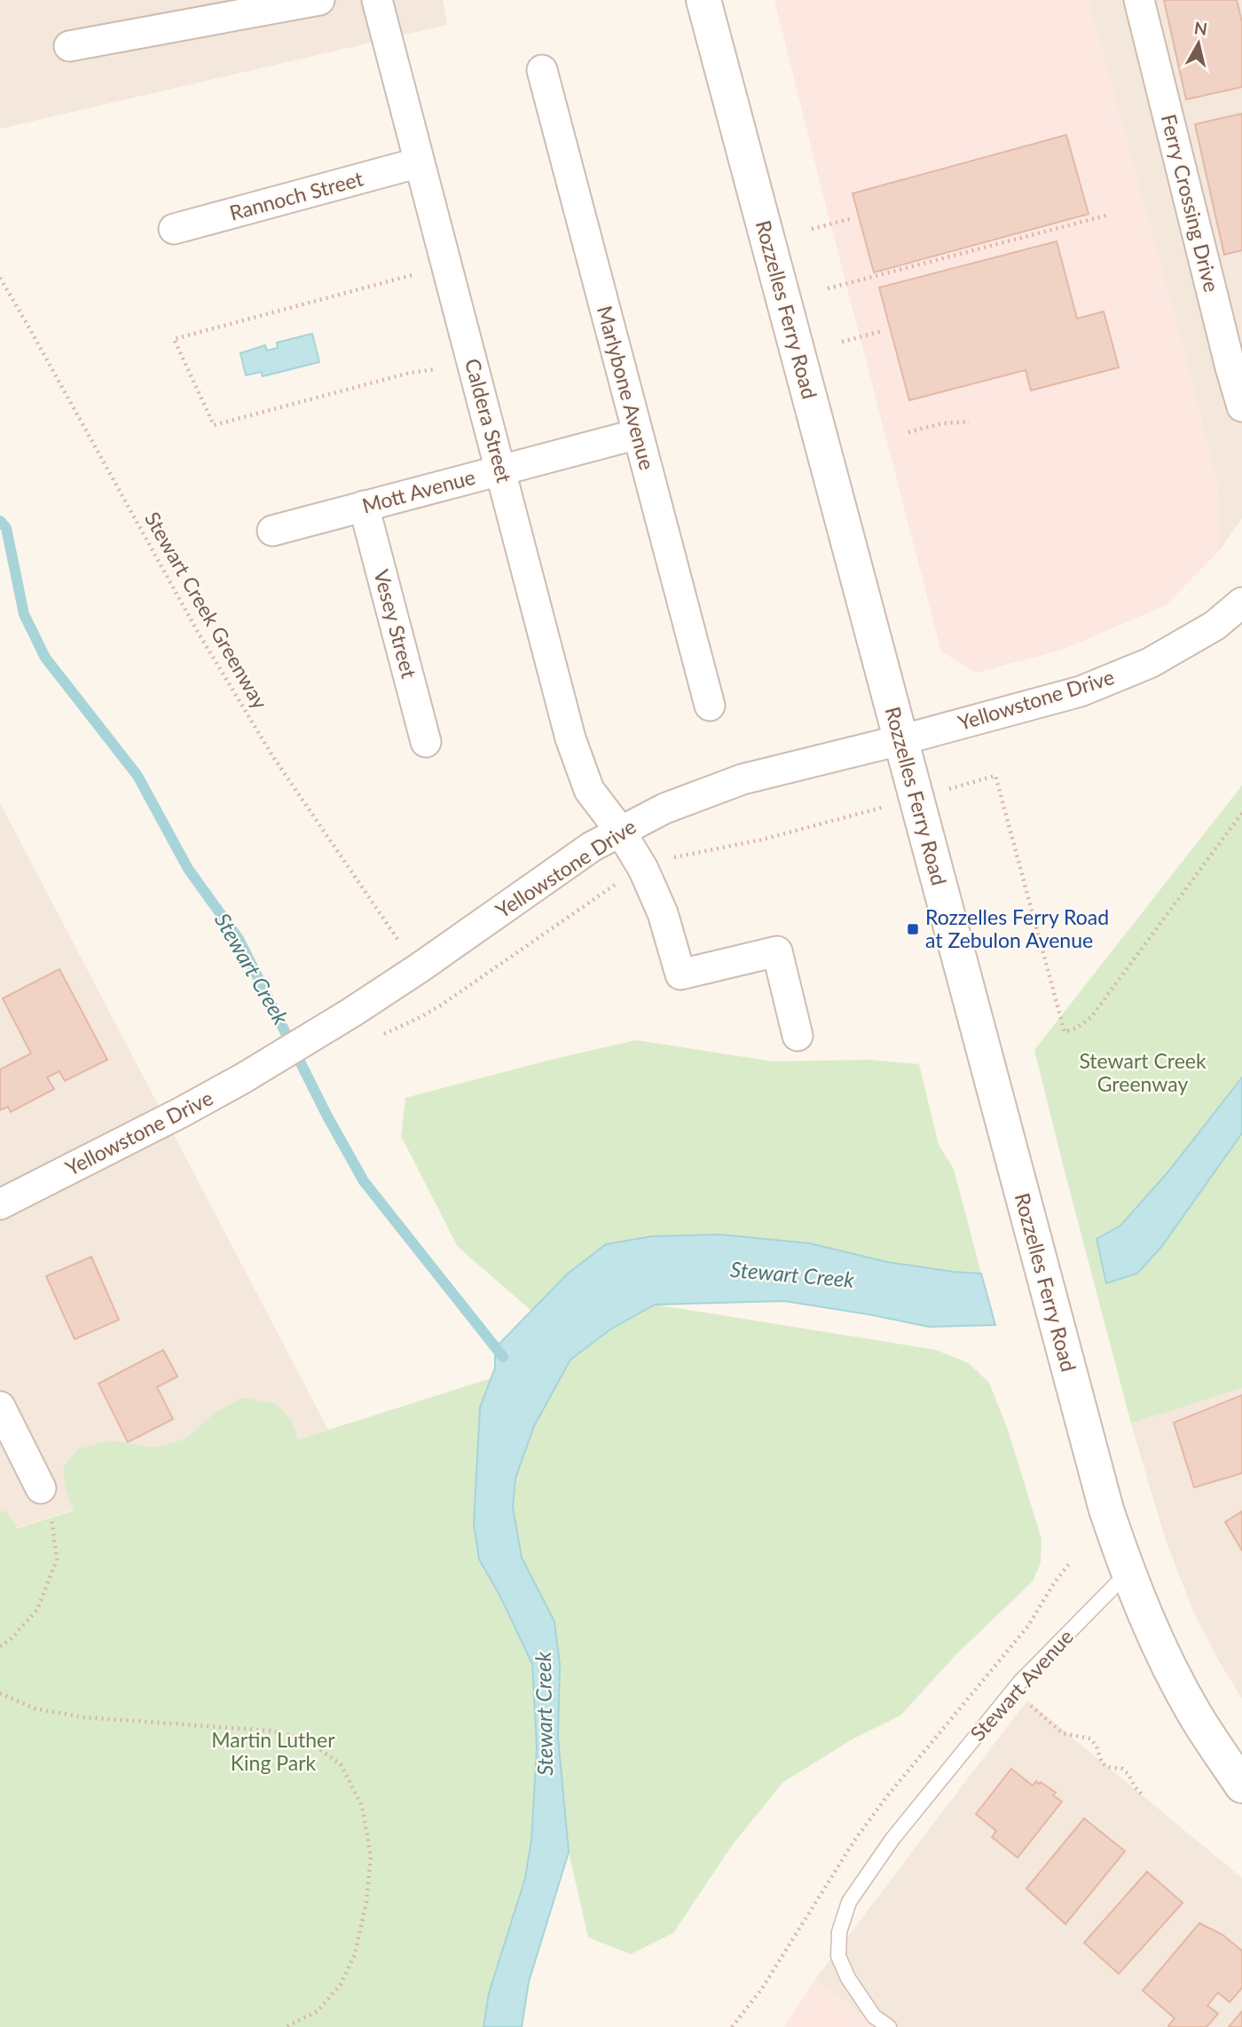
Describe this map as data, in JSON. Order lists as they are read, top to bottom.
{
  "streets": {
    "street": [
      "Rannoch Street",
      "Ferry Crossing Drive",
      "Rozzelles Ferry Road",
      "Marlybone Avenue",
      "Caldera Street",
      "Mott Avenue",
      "Vesey Street",
      "Yellowstone Drive"
    ],
    "lane": ["Stewart Avenue"],
    "path": ["Stewart Creek Greenway"]
  },
  "crossings": [
    ["Rannoch Street", "Caldera Street"],
    ["Rozzelles Ferry Road", "Yellowstone Drive"],
    ["Rozzelles Ferry Road", "Stewart Avenue"],
    ["Marlybone Avenue", "Mott Avenue"],
    ["Caldera Street", "Mott Avenue"],
    ["Caldera Street", "Yellowstone Drive"],
    ["Mott Avenue", "Vesey Street"]
  ],
  "water": ["Stewart Creek"],
  "parks": ["Stewart Creek Greenway", "Martin Luther King Park"],
  "places": {
    "transit": ["Rozzelles Ferry Road at Zebulon Avenue"]
  },
  "north": "top"
}
